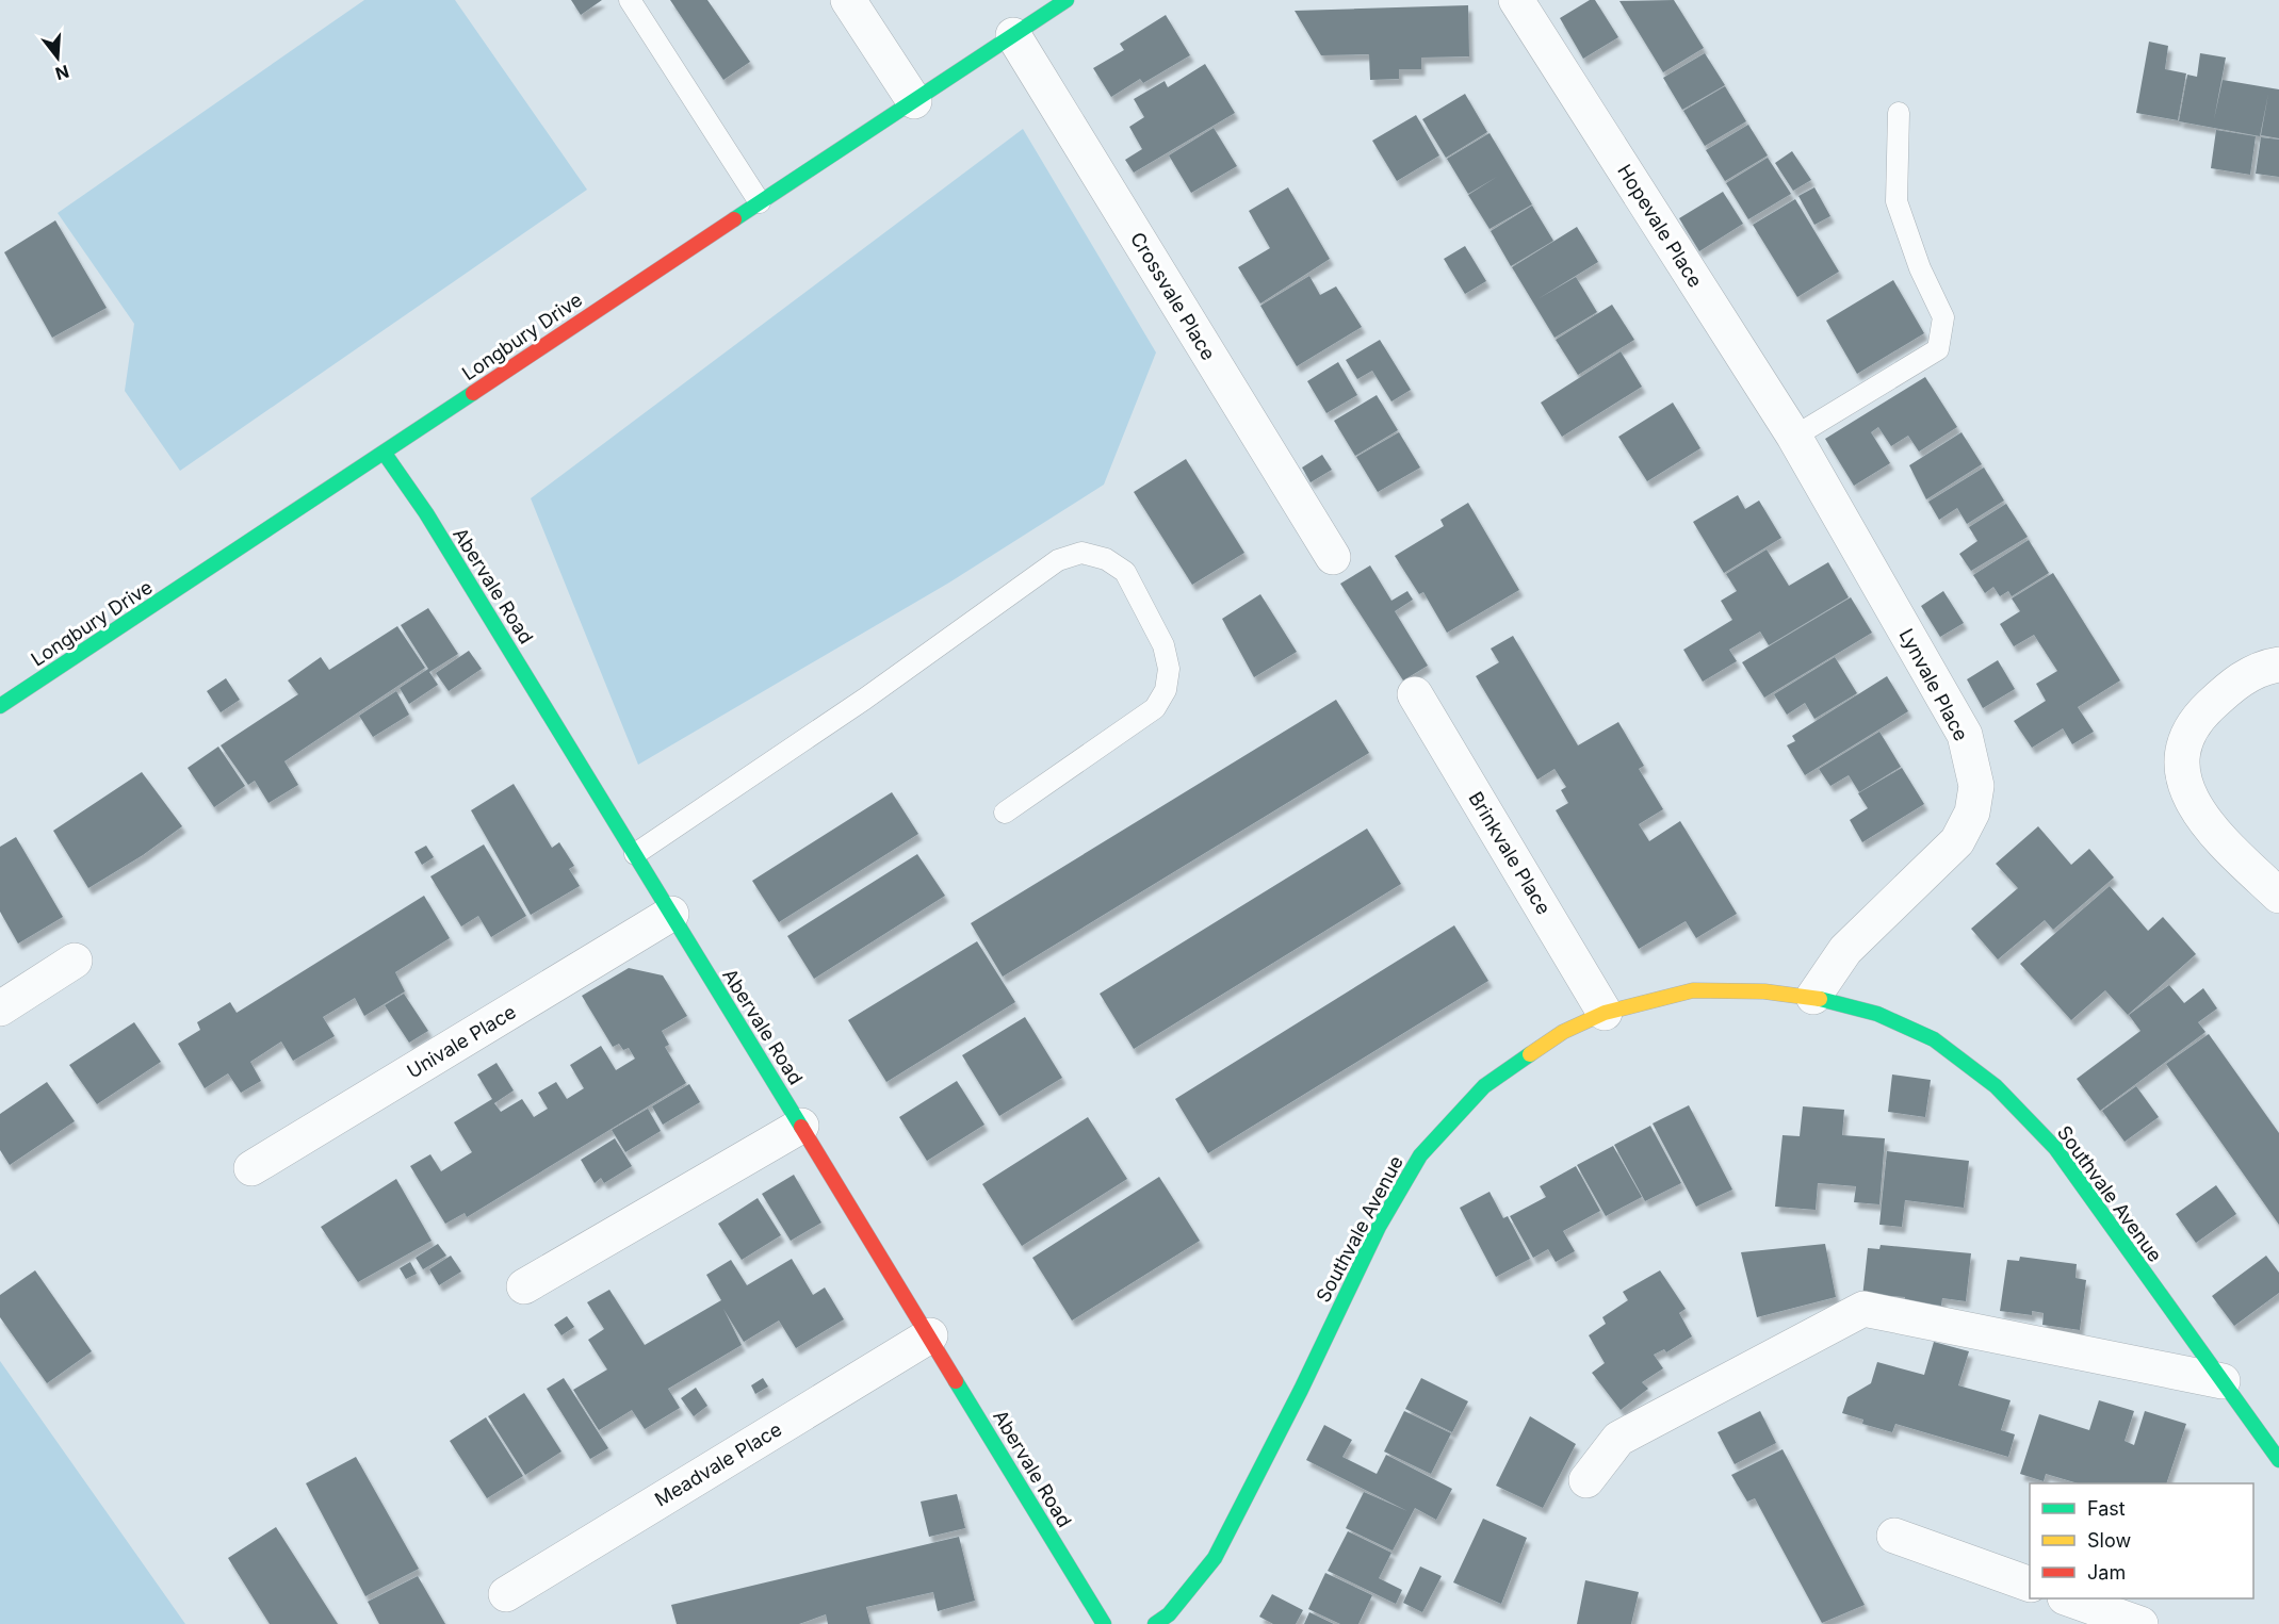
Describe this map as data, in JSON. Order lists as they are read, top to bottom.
{
  "streets": {
    "street": [
      "Hopevale Place",
      "Crossvale Place",
      "Longbury Drive",
      "Abervale Road",
      "Lynvale Place",
      "Brinkvale Place",
      "Univale Place",
      "Southvale Avenue",
      "Meadvale Place"
    ]
  },
  "crossings": [
    ["Hopevale Place", "Lynvale Place"],
    ["Crossvale Place", "Longbury Drive"],
    ["Longbury Drive", "Abervale Road"],
    ["Abervale Road", "Univale Place"],
    ["Abervale Road", "Meadvale Place"],
    ["Lynvale Place", "Southvale Avenue"],
    ["Brinkvale Place", "Southvale Avenue"]
  ],
  "legend": ["Fast", "Slow", "Jam"],
  "north": "bottom"
}
